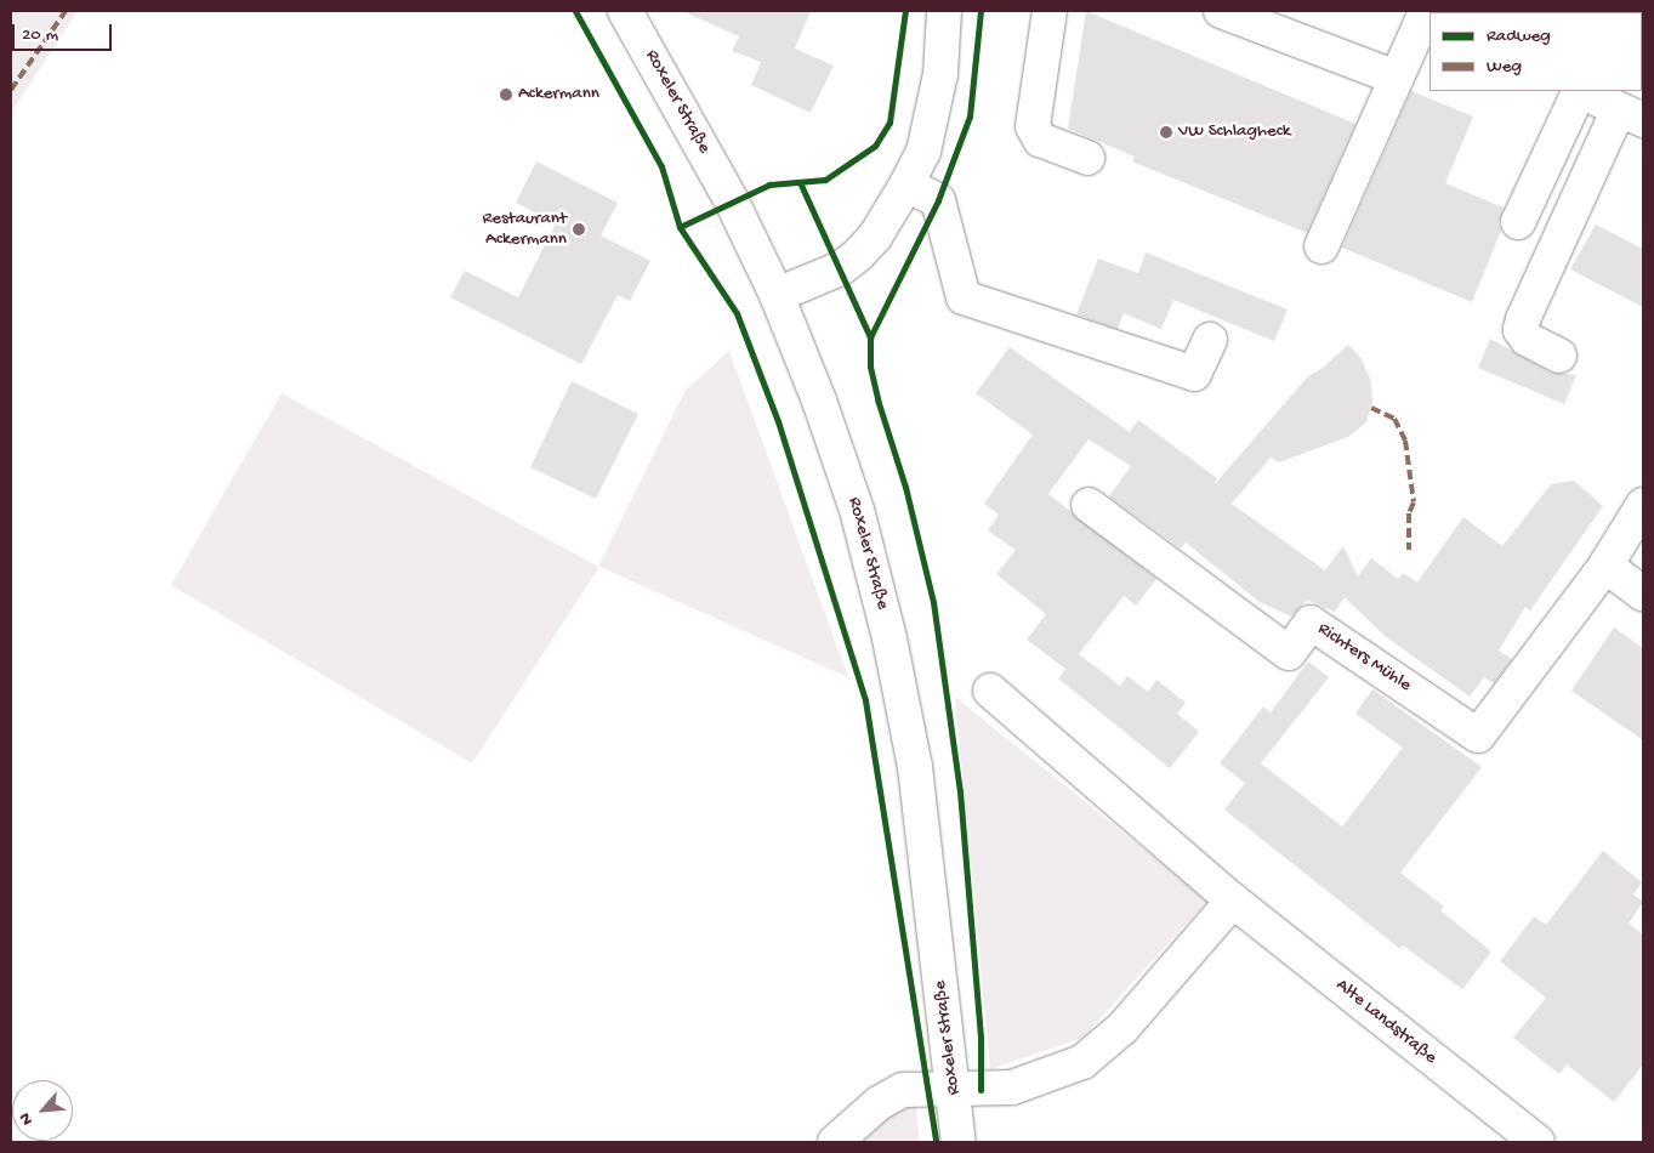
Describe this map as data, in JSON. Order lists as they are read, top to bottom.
{
  "streets": {
    "street": ["Roxeler Straße", "Richters Mühle", "Alte Landstraße"]
  },
  "places": ["Ackermann", "VW Schlagheck", "Restaurant Ackermann"],
  "legend": ["Radweg", "Weg"],
  "scale_bar": "20 m",
  "north": "bottom left"
}
